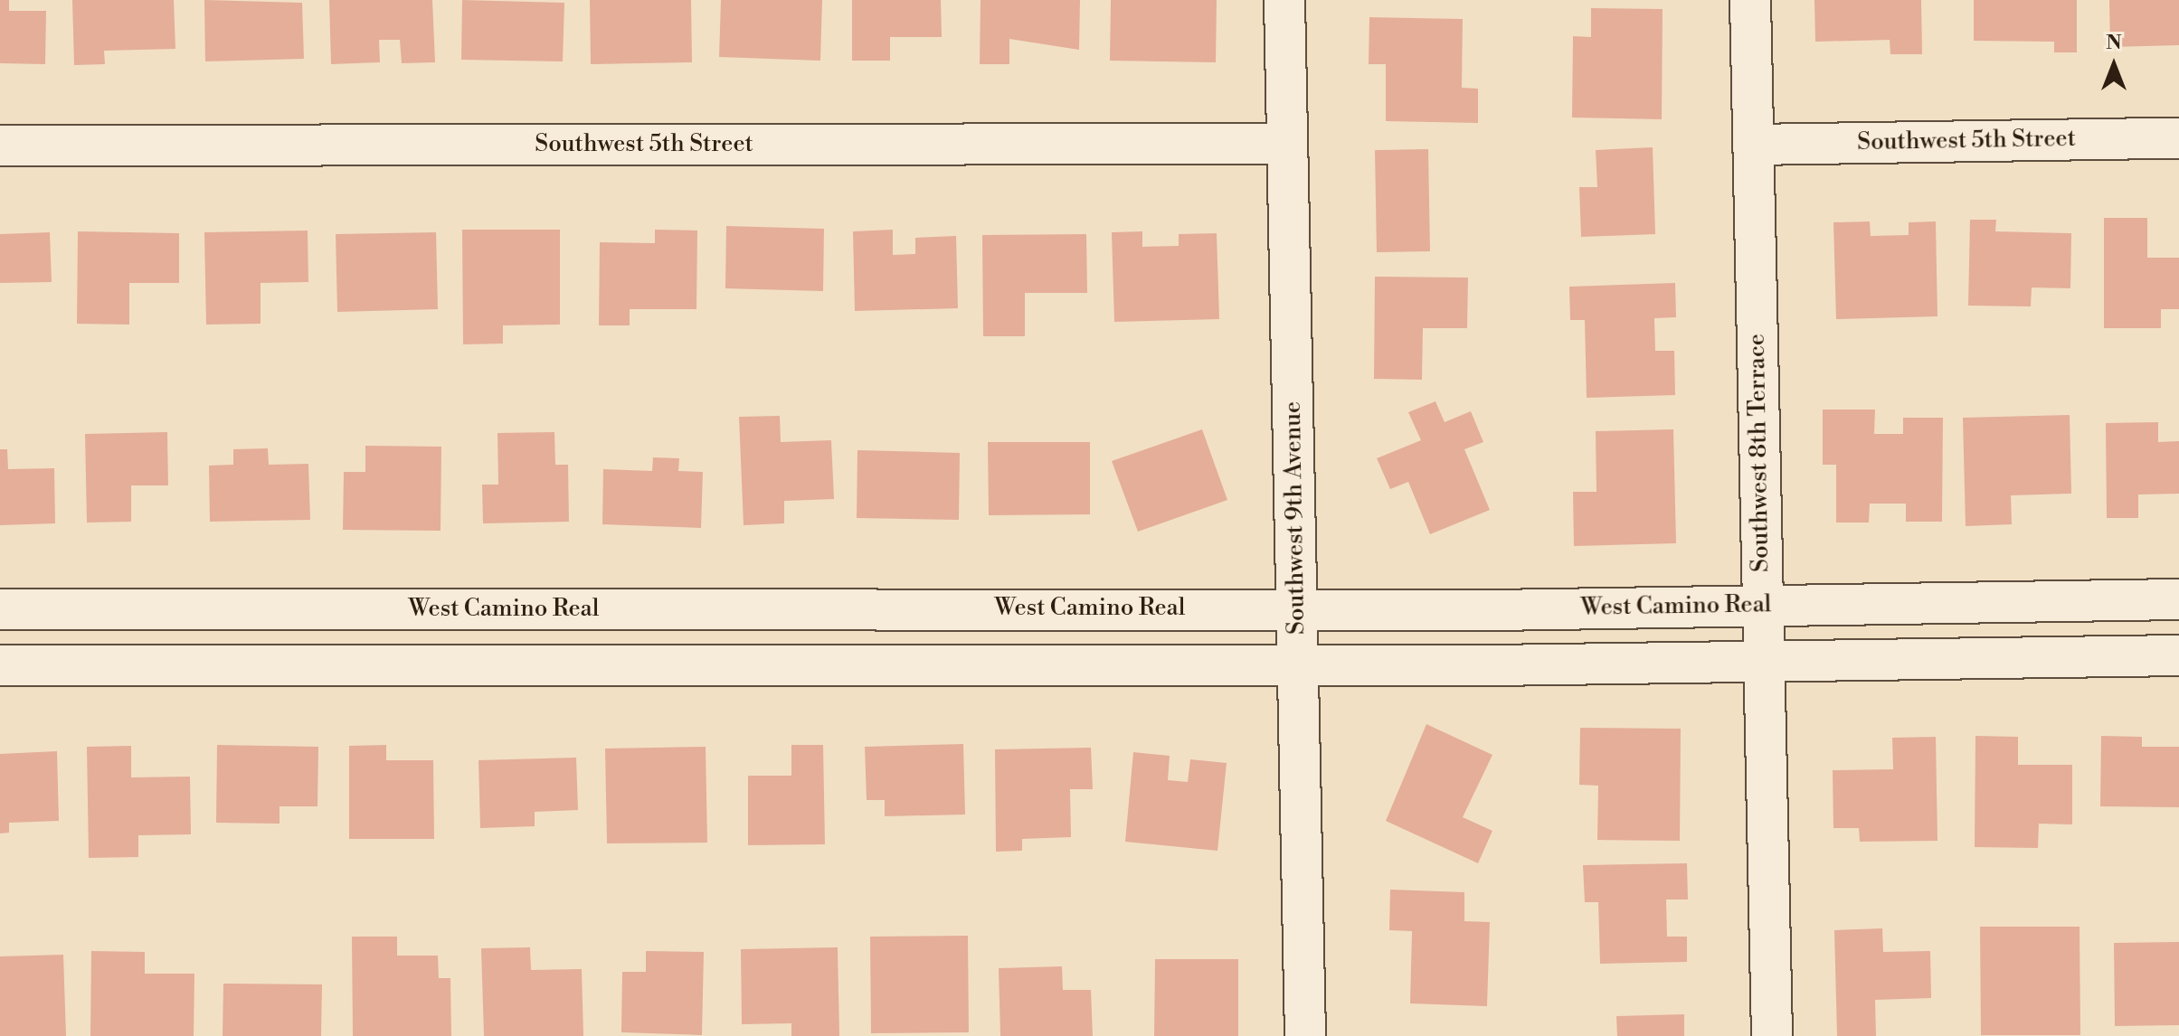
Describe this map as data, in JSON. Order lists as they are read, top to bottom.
{
  "streets": {
    "street": [
      "Southwest 5th Street",
      "Southwest 8th Terrace",
      "Southwest 9th Avenue",
      "West Camino Real"
    ]
  },
  "crossings": [
    ["Southwest 5th Street", "Southwest 8th Terrace"],
    ["Southwest 5th Street", "Southwest 9th Avenue"],
    ["Southwest 8th Terrace", "West Camino Real"],
    ["Southwest 9th Avenue", "West Camino Real"]
  ],
  "north": "top"
}
